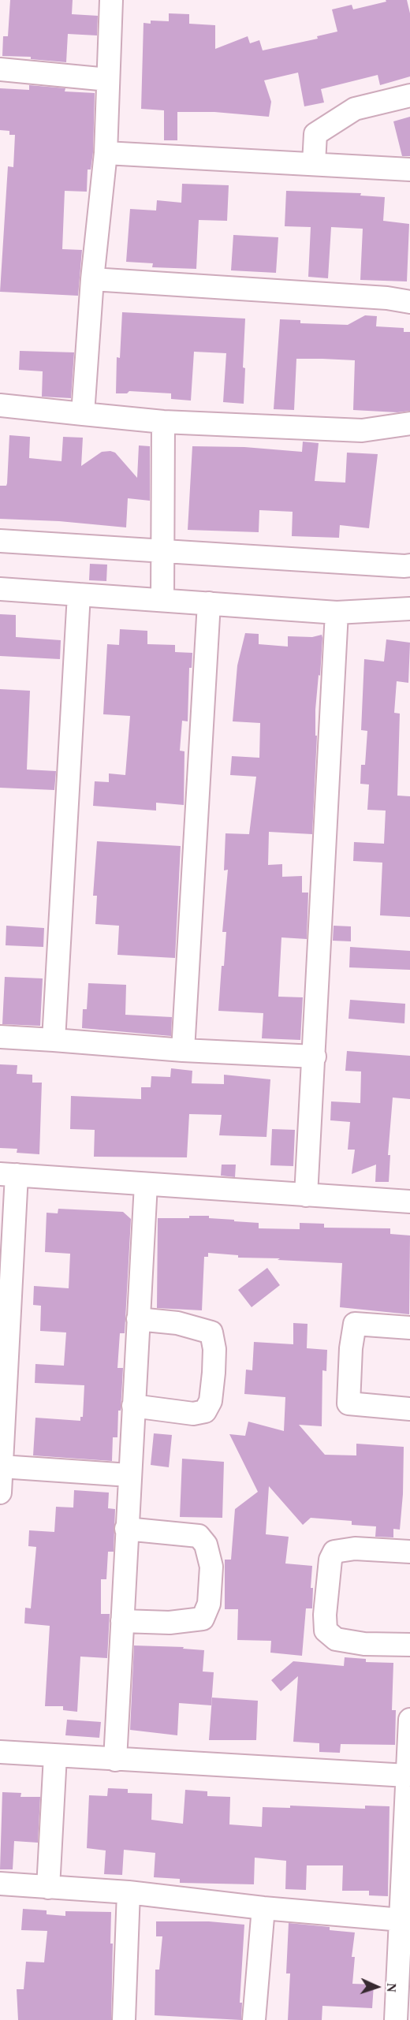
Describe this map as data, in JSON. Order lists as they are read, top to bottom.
{
  "north": "right"
}
